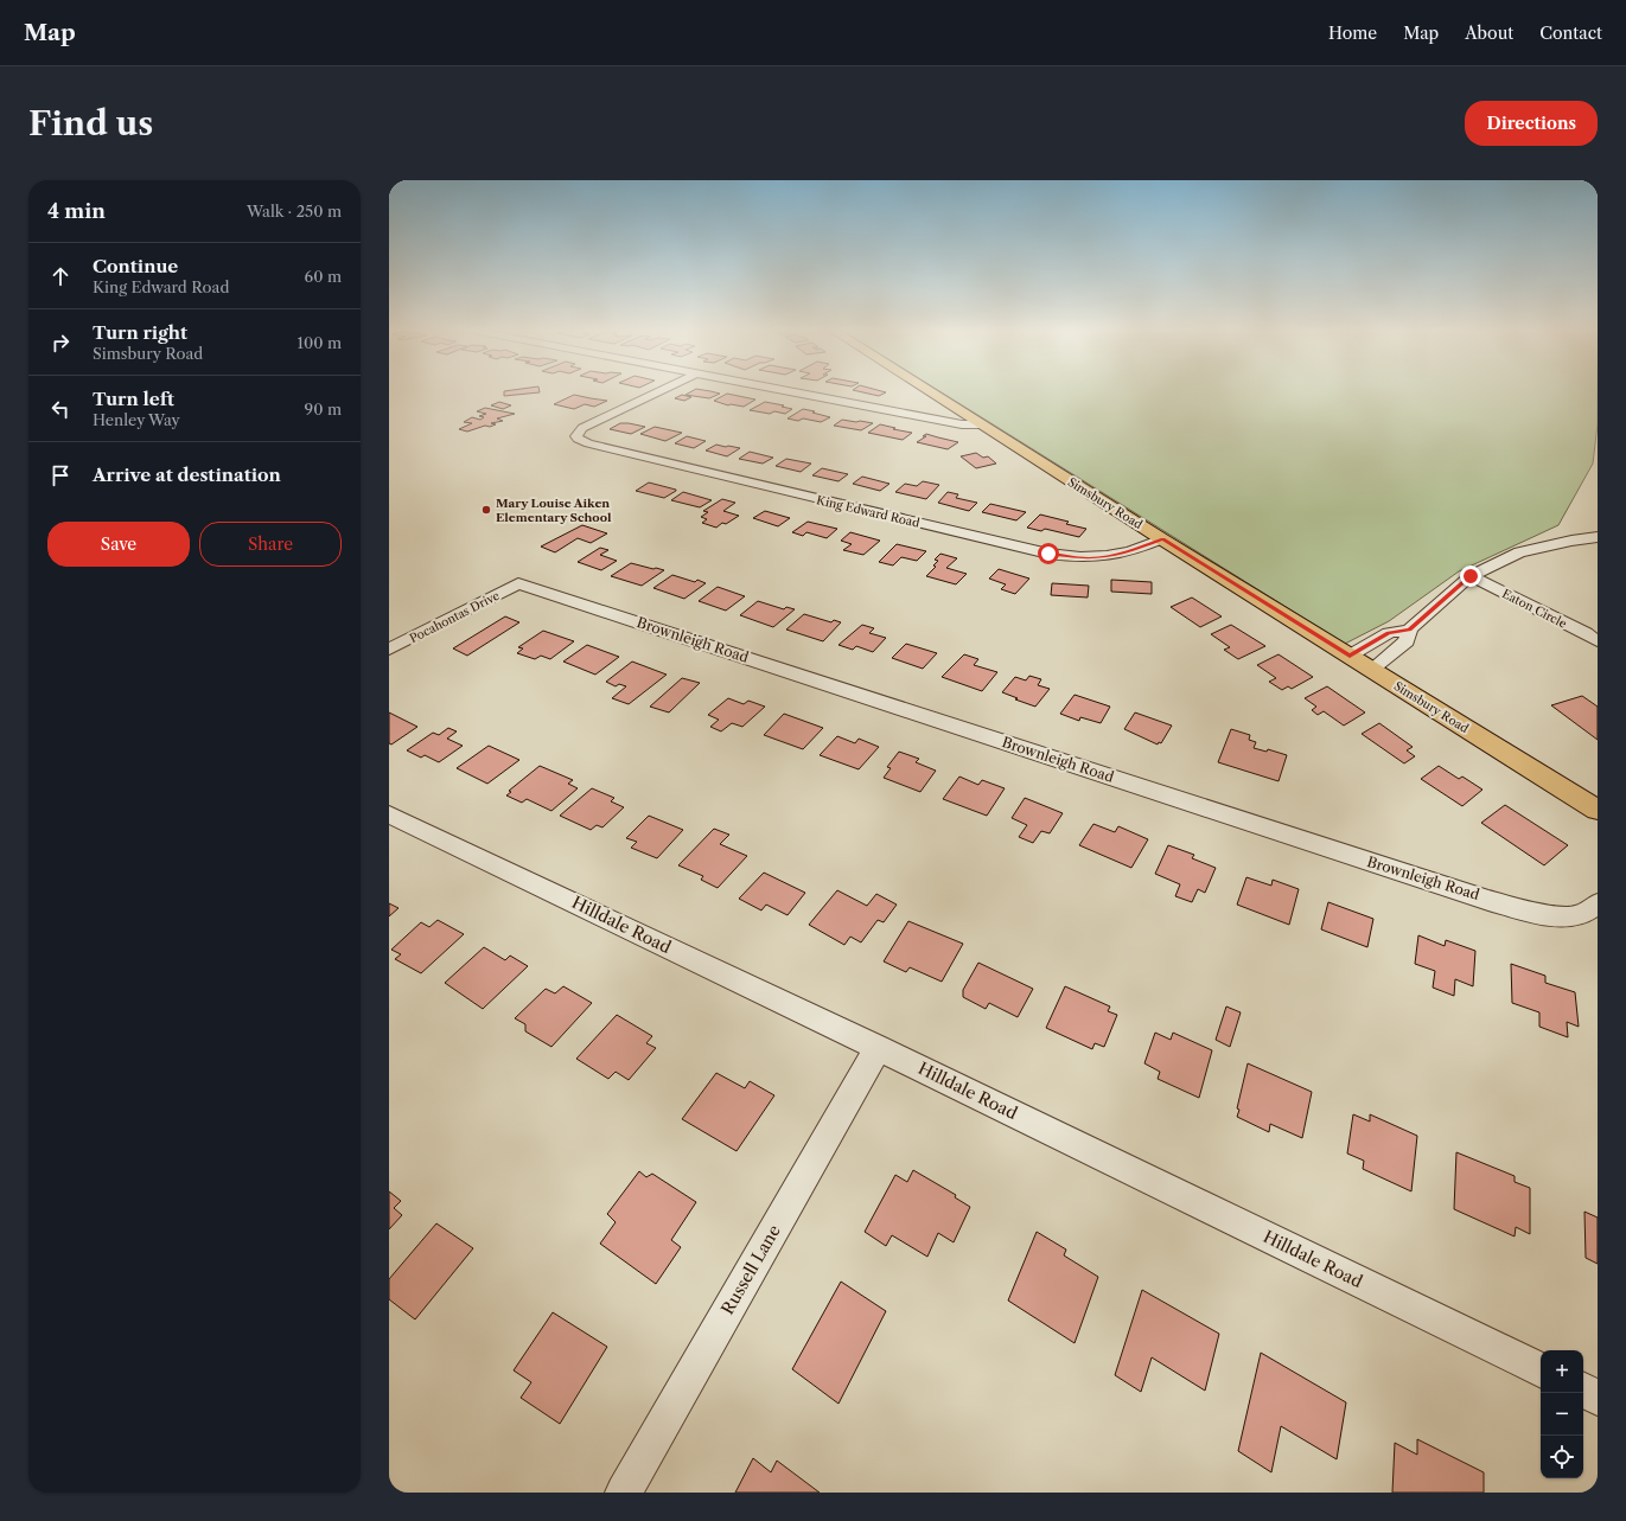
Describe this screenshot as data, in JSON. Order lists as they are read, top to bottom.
{
  "streets": {
    "main road": ["Simsbury Road"],
    "street": [
      "King Edward Road",
      "Eaton Circle",
      "Pocahontas Drive",
      "Brownleigh Road",
      "Hilldale Road",
      "Russell Lane"
    ]
  },
  "crossings": [
    ["Simsbury Road", "King Edward Road"],
    ["Pocahontas Drive", "Brownleigh Road"],
    ["Hilldale Road", "Russell Lane"]
  ],
  "places": ["Mary Louise Aiken Elementary School"],
  "page": {
    "header": "Map",
    "nav": [
      "Home",
      "Map",
      "About",
      "Contact"
    ],
    "buttons": [
      "Directions",
      ["Save", "Share"]
    ],
    "title": "Find us",
    "heading": ["4 min", "Walk · 250 m"],
    "list": [
      ["Continue", "King Edward Road", "60 m"],
      ["Turn right", "Simsbury Road", "100 m"],
      ["Turn left", "Henley Way", "90 m"],
      "Arrive at destination"
    ],
    "map_buttons": ["+", "−"]
  }
}
